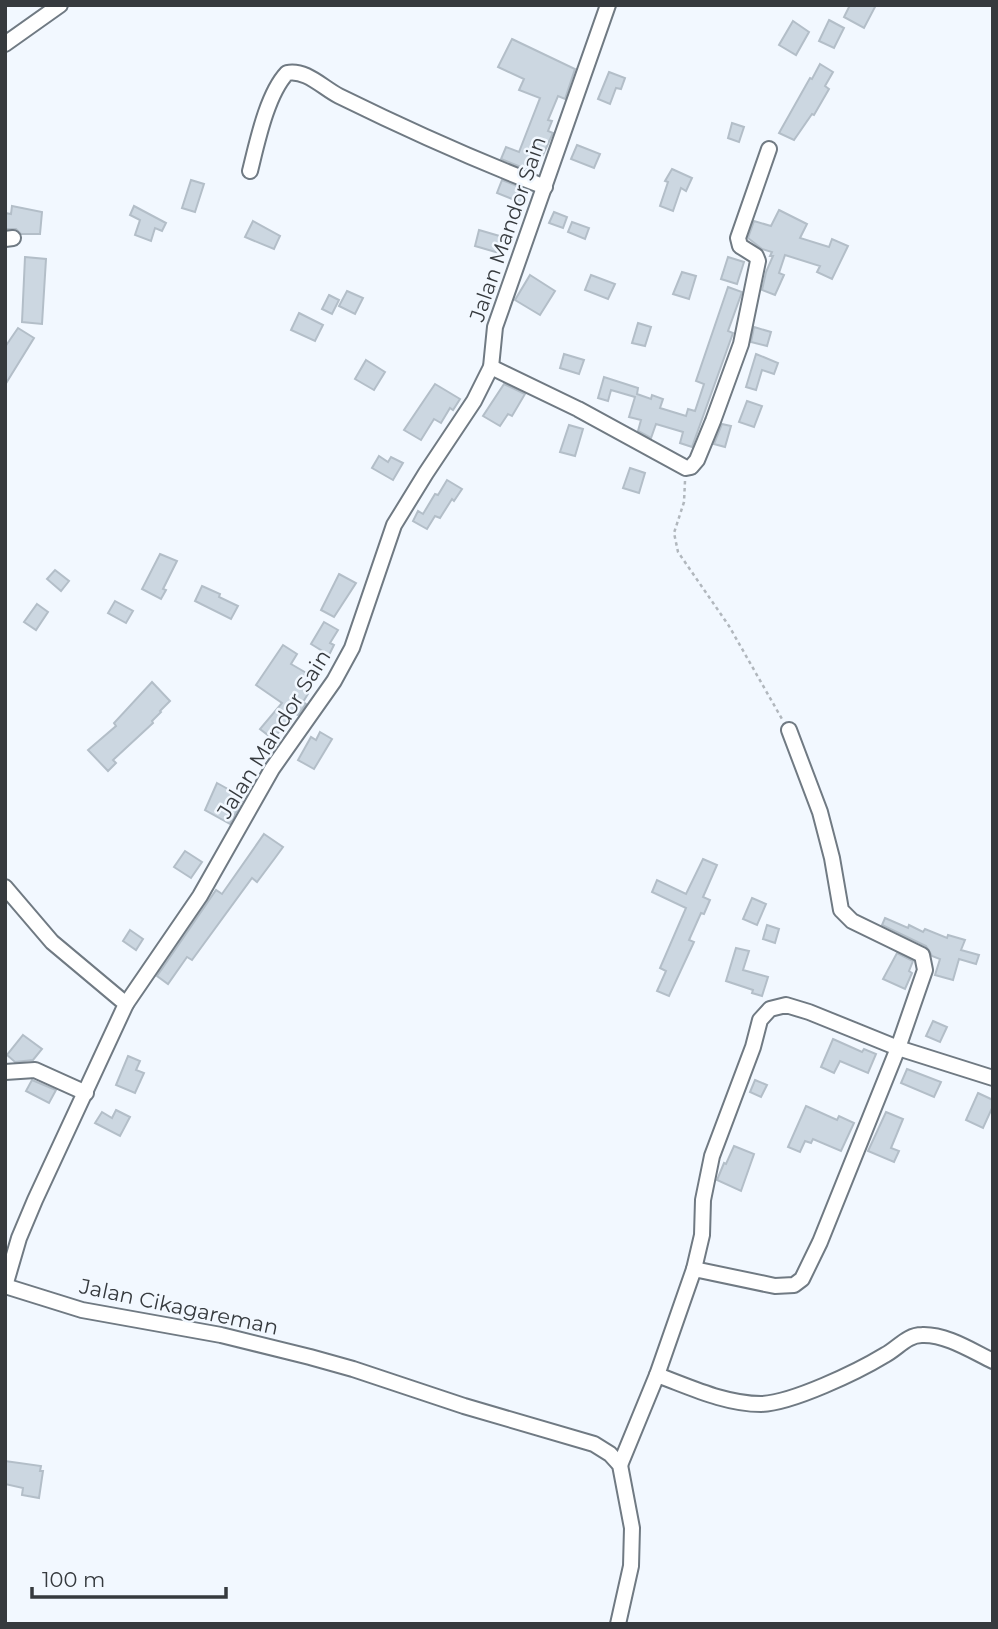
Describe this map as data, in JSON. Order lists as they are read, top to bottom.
{
  "streets": {
    "street": ["Jalan Mandor Sain", "Jalan Cikagareman"]
  },
  "crossings": [
    ["Jalan Mandor Sain", "Jalan Cikagareman"]
  ],
  "scale_bar": "100 m"
}
